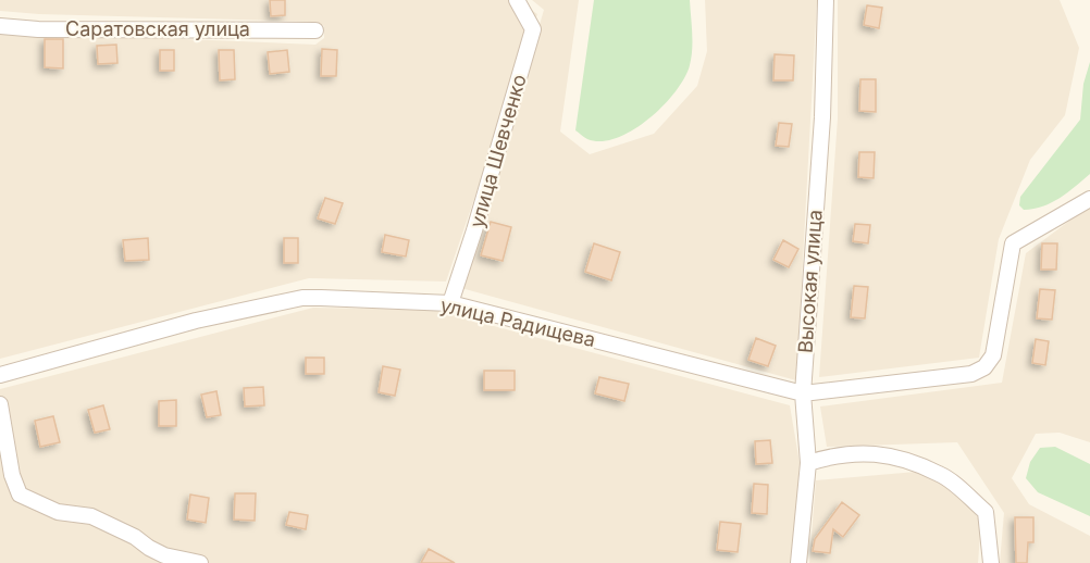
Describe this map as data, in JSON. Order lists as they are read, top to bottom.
{
  "streets": {
    "street": [
      "Саратовская улица",
      "улица Шевченко",
      "Высокая улица",
      "улица Радищева"
    ]
  },
  "crossings": [
    ["улица Шевченко", "улица Радищева"],
    ["Высокая улица", "улица Радищева"]
  ]
}
